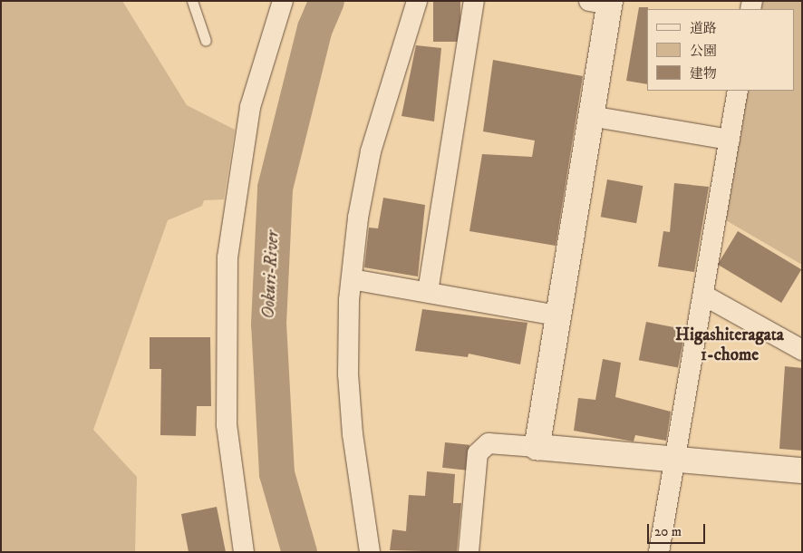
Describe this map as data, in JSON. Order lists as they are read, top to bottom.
{
  "districts": ["Higashiteragata 1-chome"],
  "water": ["Ookuri-River"],
  "legend": ["道路", "公園", "建物"],
  "scale_bar": "20 m"
}
